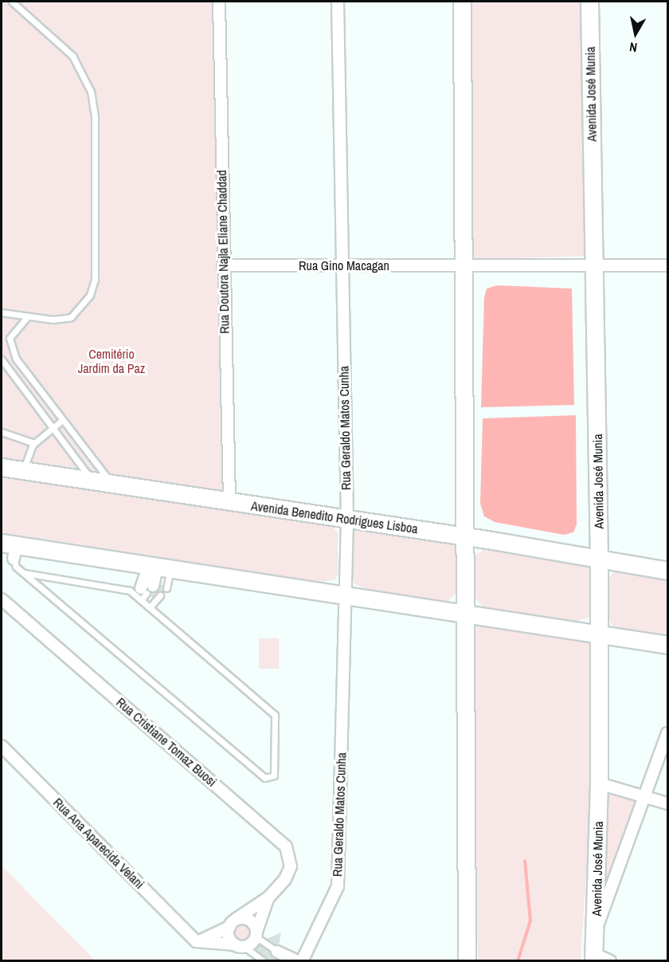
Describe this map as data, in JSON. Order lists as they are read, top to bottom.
{
  "streets": {
    "main road": ["Avenida José Munia", "Avenida Benedito Rodrigues Lisboa"],
    "street": [
      "Rua Doutora Najla Eliane Chaddad",
      "Rua Gino Macagan",
      "Rua Geraldo Matos Cunha",
      "Rua Cristiane Tomaz Buosi",
      "Rua Ana Aparecida Velani"
    ]
  },
  "crossings": [
    ["Avenida José Munia", "Rua Gino Macagan"],
    ["Avenida José Munia", "Avenida Benedito Rodrigues Lisboa"],
    ["Rua Doutora Najla Eliane Chaddad", "Rua Gino Macagan"],
    ["Rua Doutora Najla Eliane Chaddad", "Avenida Benedito Rodrigues Lisboa"],
    ["Rua Gino Macagan", "Rua Geraldo Matos Cunha"],
    ["Rua Geraldo Matos Cunha", "Avenida Benedito Rodrigues Lisboa"]
  ],
  "parks": ["Cemitério Jardim da Paz"],
  "north": "bottom"
}
